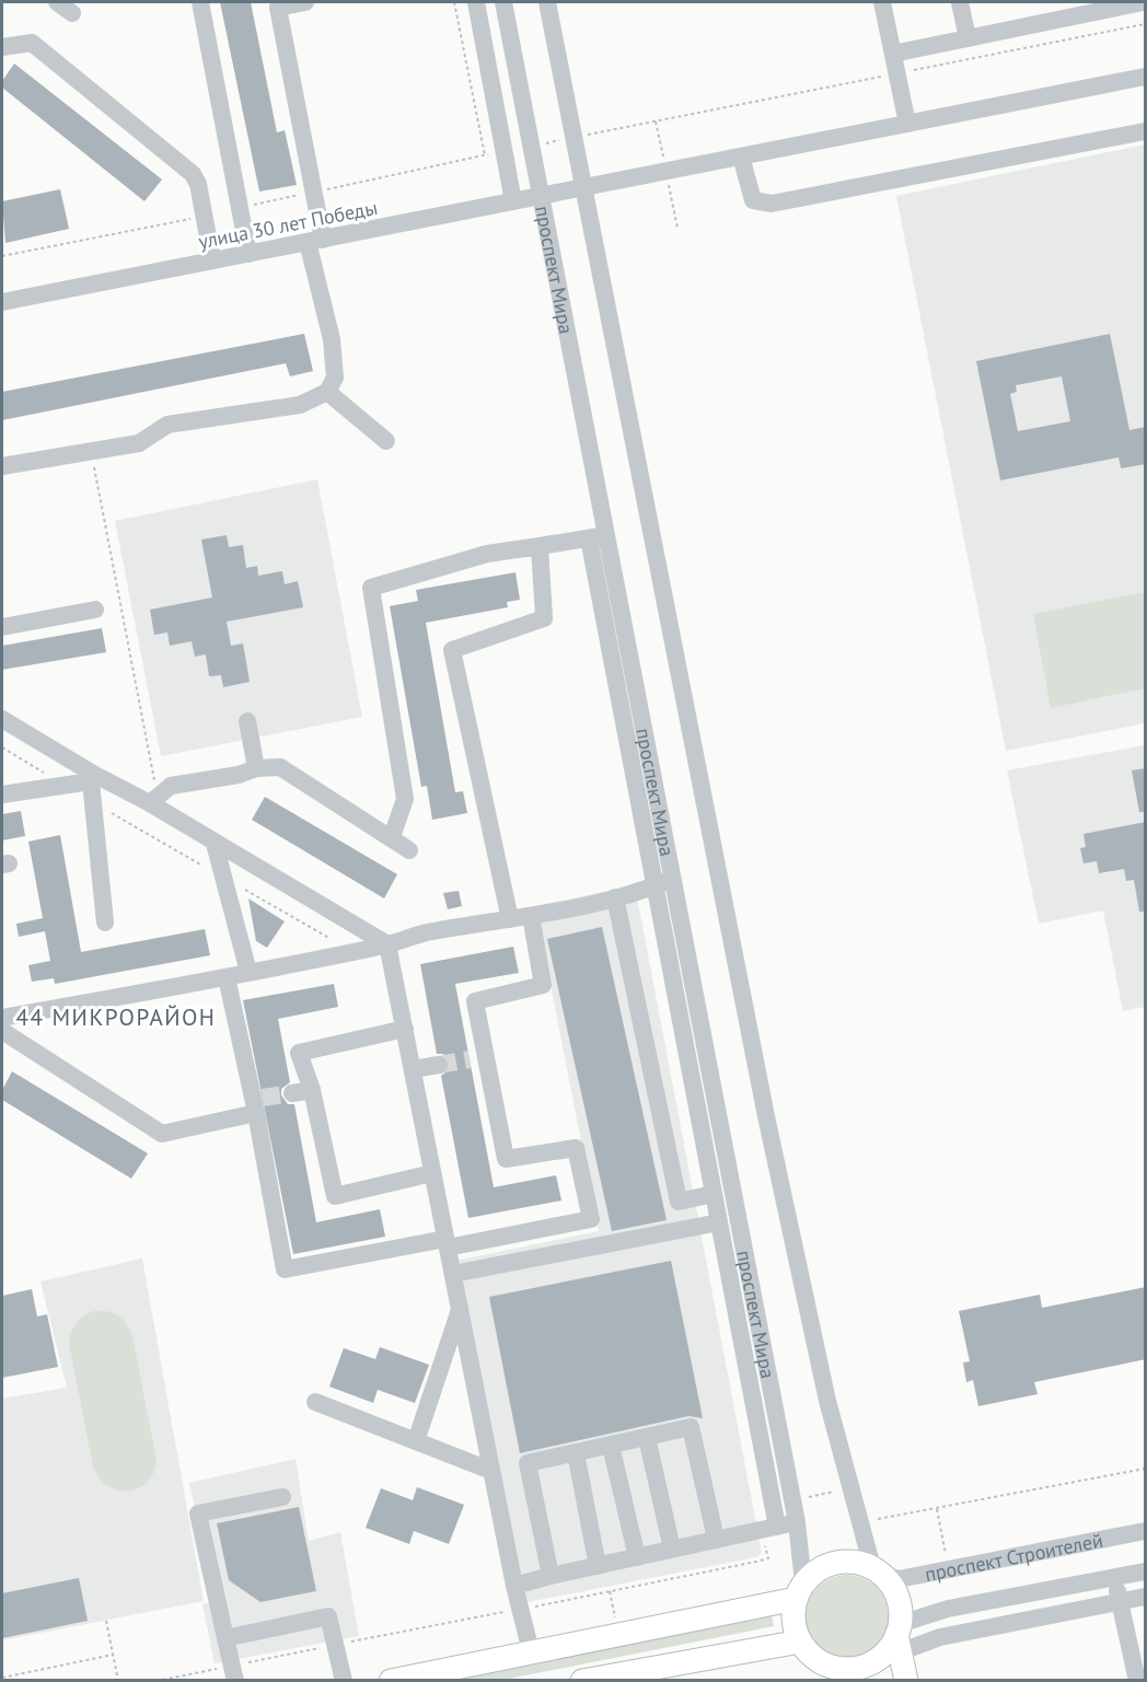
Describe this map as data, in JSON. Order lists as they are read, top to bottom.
{
  "streets": {
    "street": ["улица 30 лет Победы", "проспект Мира", "проспект Строителей"]
  },
  "crossings": [
    ["улица 30 лет Победы", "проспект Мира"],
    ["проспект Мира", "проспект Строителей"]
  ],
  "districts": ["44 МИКРОРАЙОН"]
}
